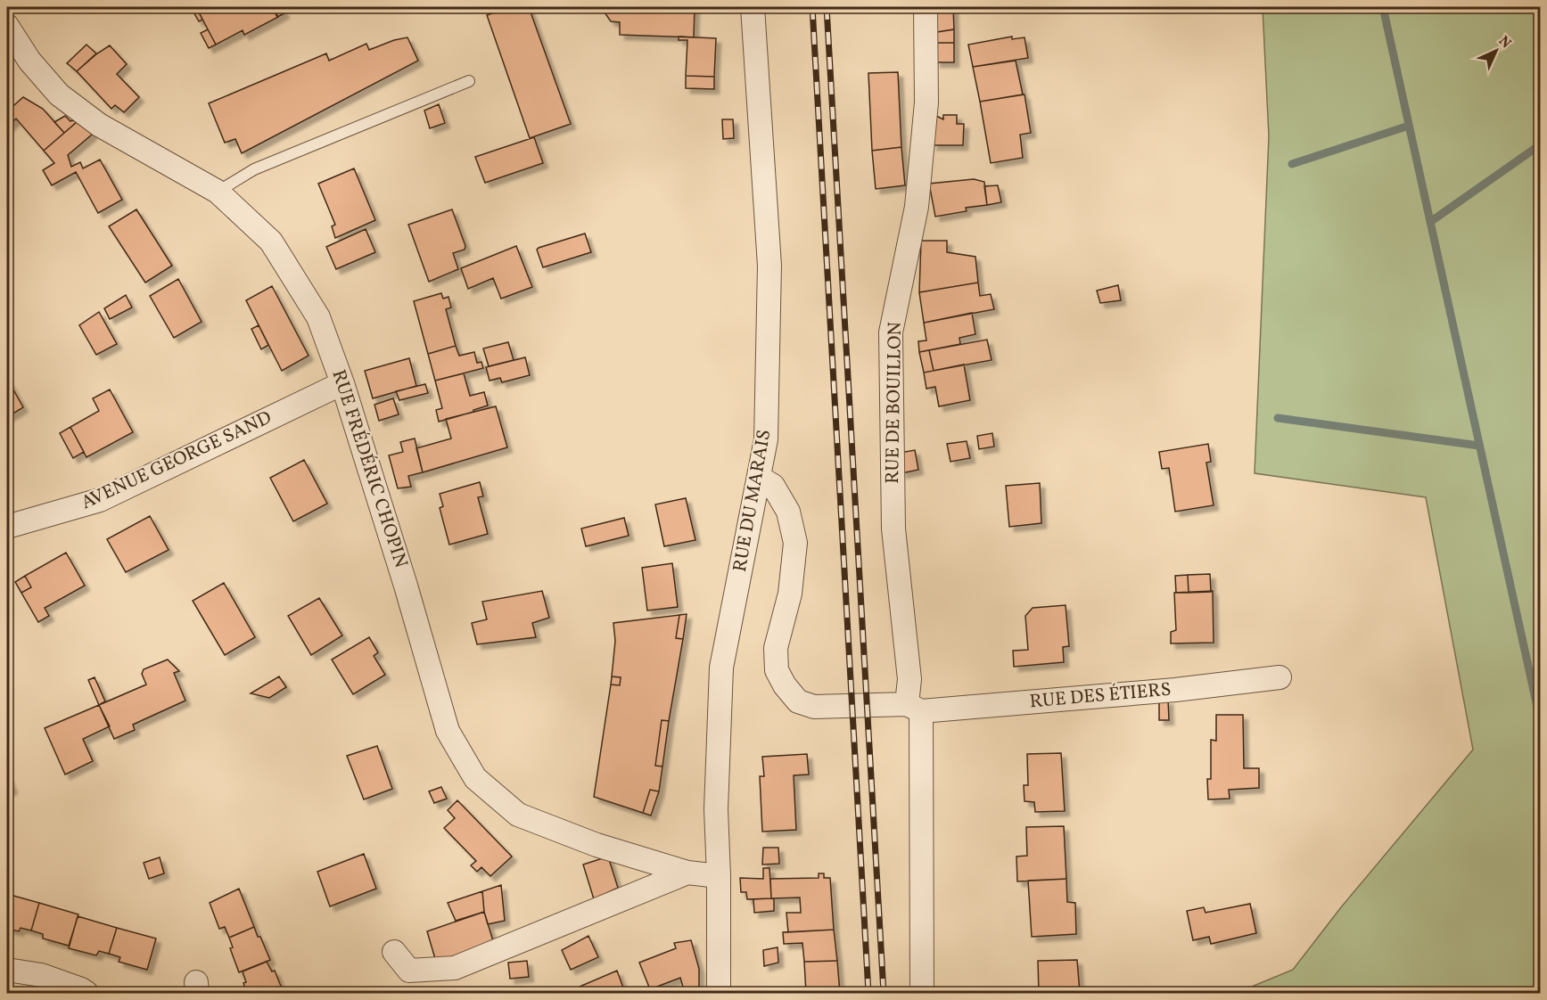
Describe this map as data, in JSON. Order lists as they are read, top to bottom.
{
  "streets": {
    "street": [
      "RUE DE BOUILLON",
      "AVENUE GEORGE SAND",
      "RUE FRÉDÉRIC CHOPIN",
      "RUE DU MARAIS",
      "RUE DES ÉTIERS"
    ]
  },
  "crossings": [
    ["RUE DE BOUILLON", "RUE DES ÉTIERS"],
    ["AVENUE GEORGE SAND", "RUE FRÉDÉRIC CHOPIN"],
    ["RUE FRÉDÉRIC CHOPIN", "RUE DU MARAIS"],
    ["RUE DU MARAIS", "RUE DES ÉTIERS"]
  ],
  "north": "top right"
}
